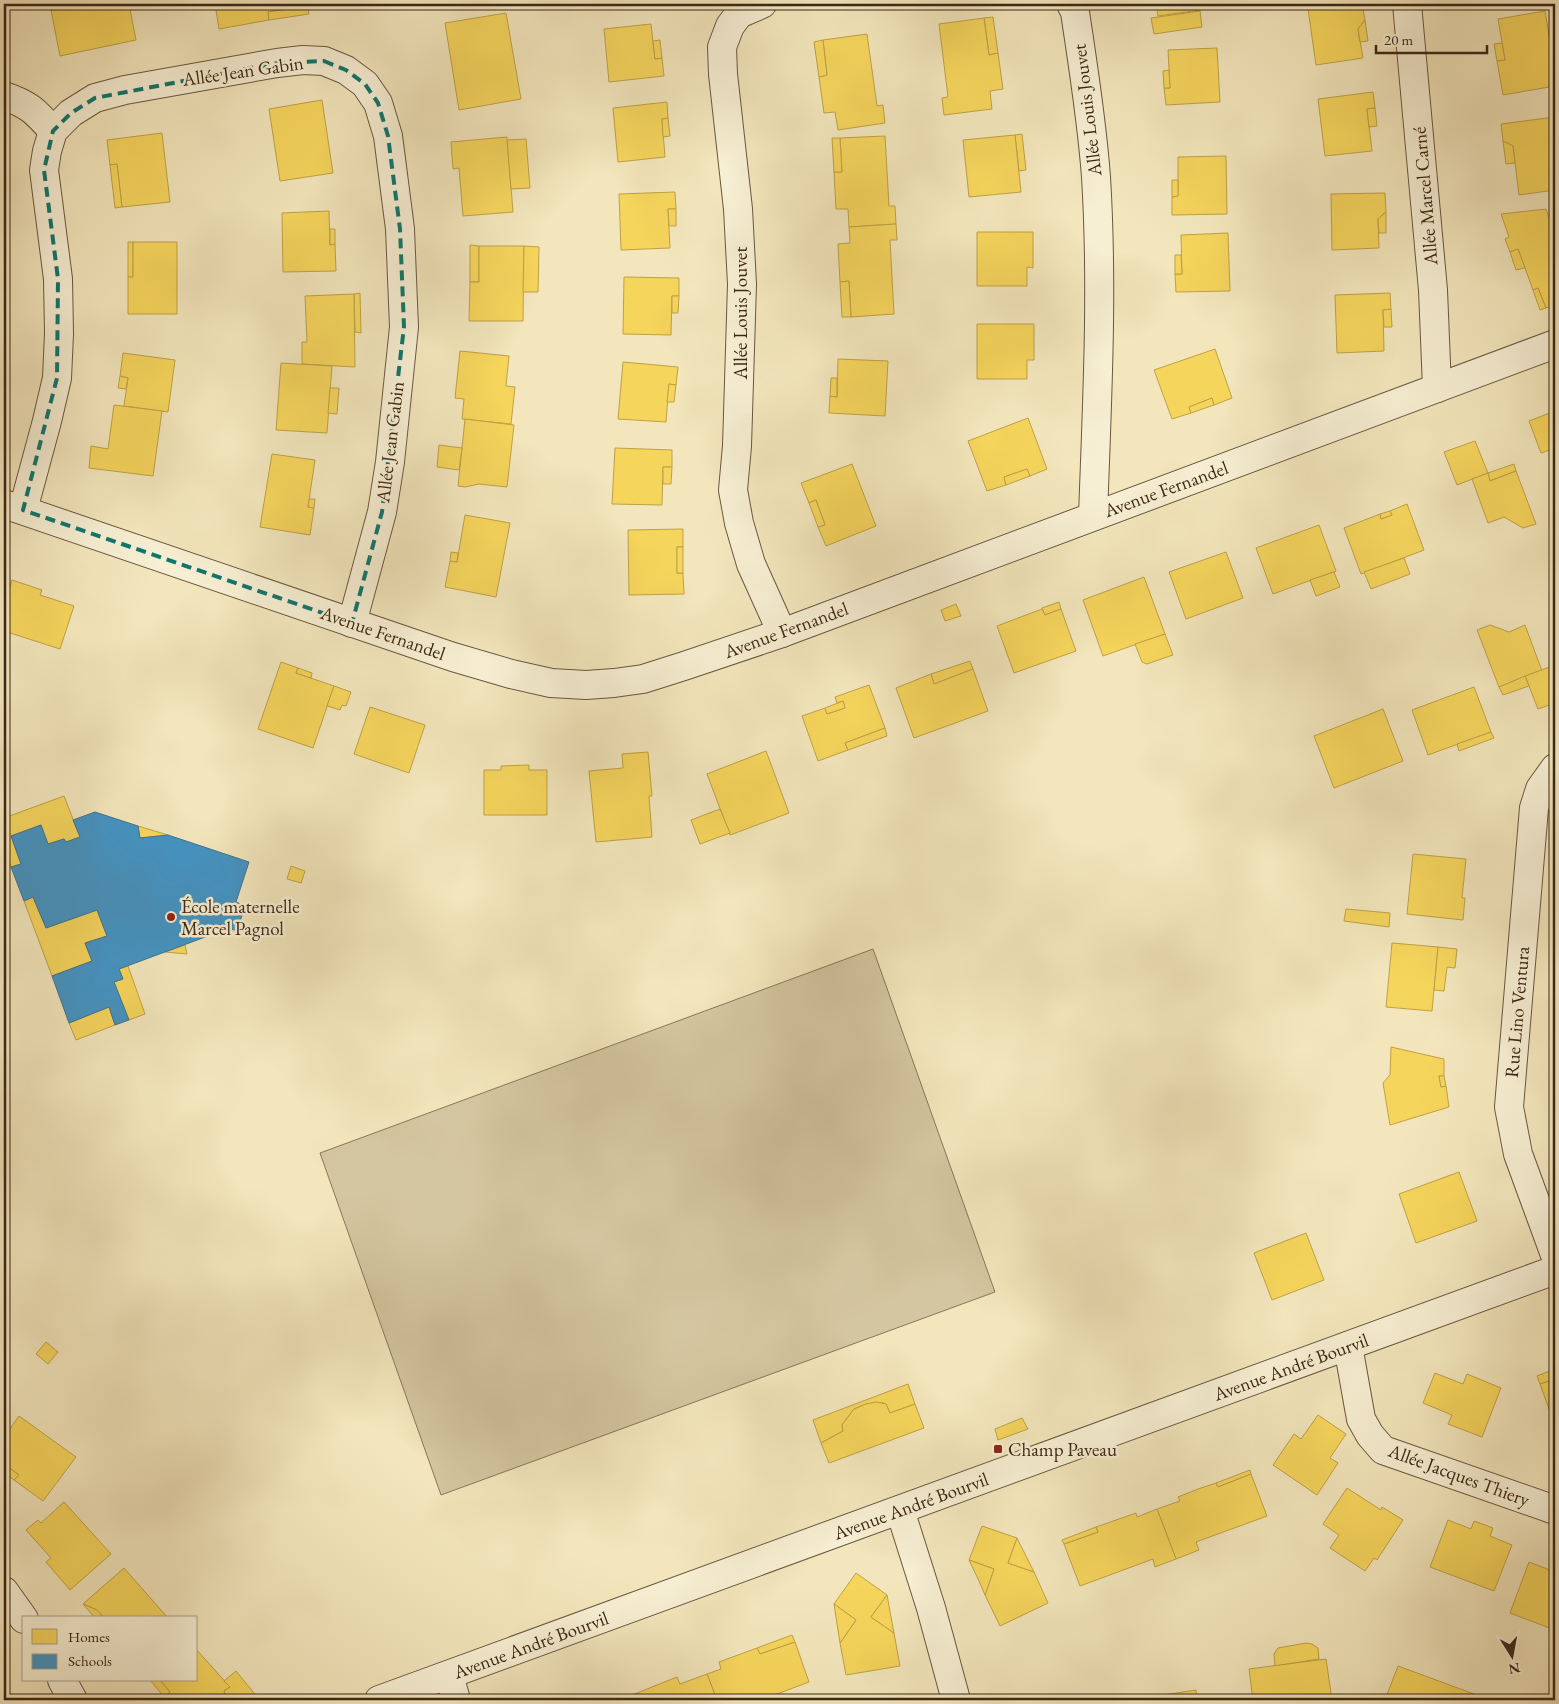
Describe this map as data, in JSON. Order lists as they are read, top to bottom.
{
  "streets": {
    "street": [
      "Allée Jean Gabin",
      "Allée Louis Jouvet",
      "Allée Marcel Carné",
      "Avenue Fernandel",
      "Rue Lino Ventura",
      "Avenue André Bourvil",
      "Allée Jacques Thiery"
    ]
  },
  "crossings": [
    ["Allée Jean Gabin", "Avenue Fernandel"],
    ["Allée Louis Jouvet", "Avenue Fernandel"],
    ["Allée Marcel Carné", "Avenue Fernandel"],
    ["Avenue André Bourvil", "Allée Jacques Thiery"]
  ],
  "places": {
    "other": ["École maternelle Marcel Pagnol"],
    "transit": ["Champ Paveau"]
  },
  "legend": ["Homes", "Schools"],
  "scale_bar": "20 m",
  "north": "bottom"
}
